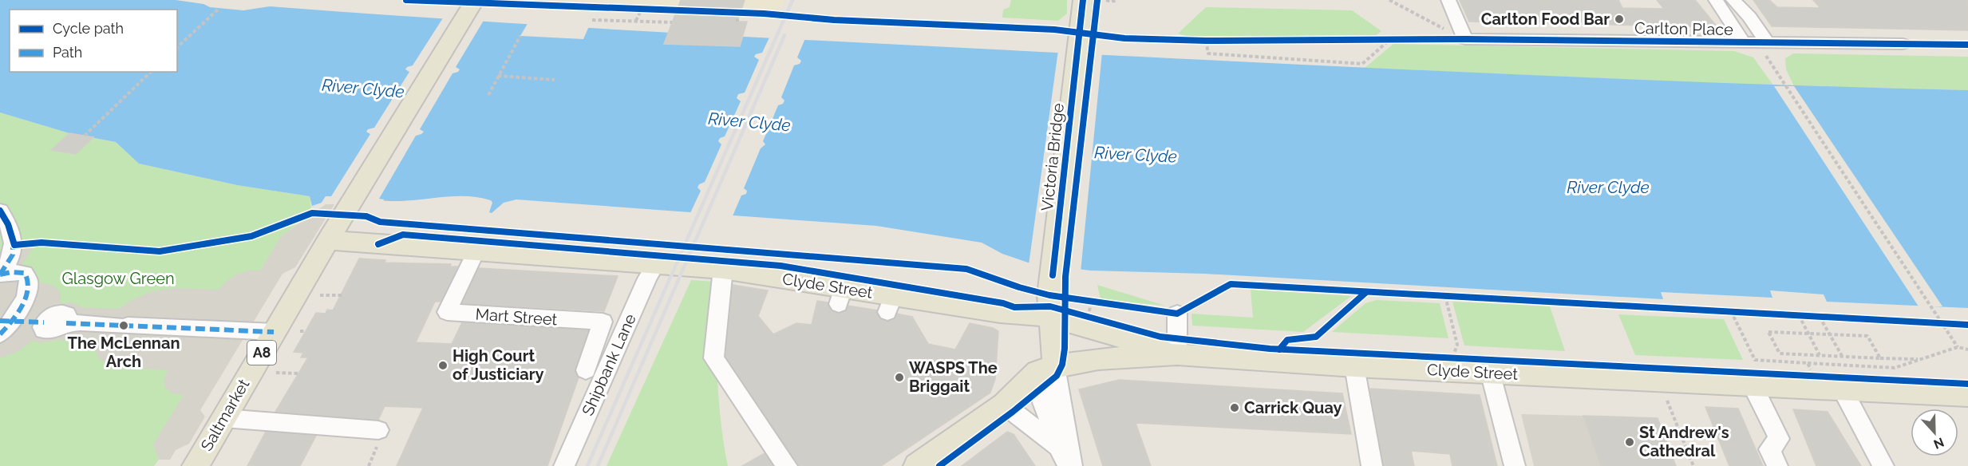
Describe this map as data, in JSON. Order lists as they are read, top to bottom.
{
  "streets": {
    "main road": [
      "Victoria Bridge",
      "Clyde Street",
      "A8",
      "Saltmarket"
    ],
    "street": ["Carlton Place", "Mart Street", "Shipbank Lane"]
  },
  "crossings": [
    ["Victoria Bridge", "Clyde Street"],
    ["Clyde Street", "Mart Street"],
    ["Clyde Street", "A8"],
    ["Clyde Street", "Shipbank Lane"],
    ["Clyde Street", "Saltmarket"],
    ["A8", "Saltmarket"]
  ],
  "water": ["River Clyde"],
  "parks": ["Glasgow Green"],
  "places": [
    "Carlton Food Bar",
    "The McLennan Arch",
    "High Court of Justiciary",
    "WASPS The Briggait",
    "Carrick Quay",
    "St Andrew's Cathedral"
  ],
  "legend": ["Cycle path", "Path"],
  "north": "bottom"
}
